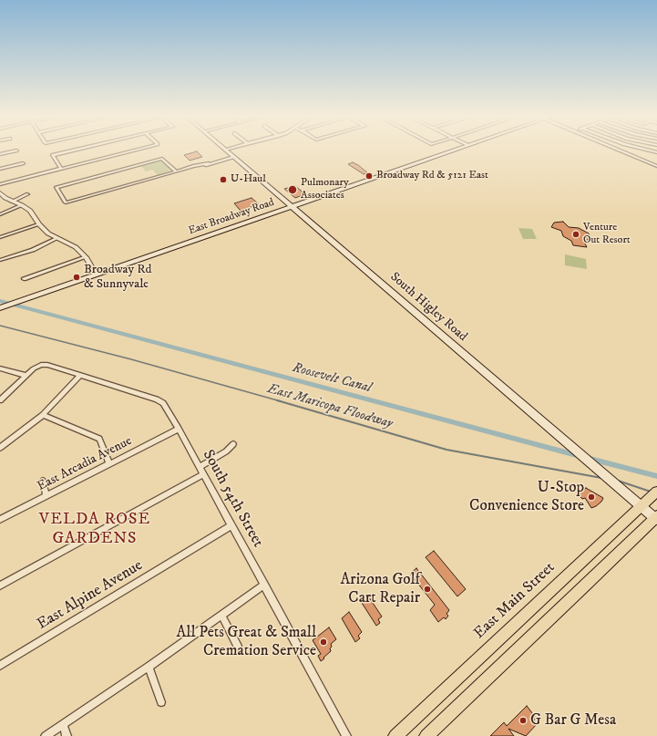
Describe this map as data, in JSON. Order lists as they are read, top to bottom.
{
  "streets": {
    "main road": ["East Broadway Road", "South Higley Road", "East Main Street"],
    "street": ["East Arcadia Avenue", "South 54th Street", "East Alpine Avenue"]
  },
  "crossings": [
    ["East Broadway Road", "South Higley Road"],
    ["South Higley Road", "East Main Street"],
    ["East Arcadia Avenue", "South 54th Street"],
    ["South 54th Street", "East Alpine Avenue"]
  ],
  "districts": ["VELDA ROSE GARDENS"],
  "water": ["Roosevelt Canal", "East Maricopa Floodway"],
  "places": [
    "Broadway Rd & 5121 East",
    "U-Haul",
    "Pulmonary Associates",
    "Venture Out Resort",
    "Broadway Rd & Sunnyvale",
    "U-Stop Convenience Store",
    "Arizona Golf Cart Repair",
    "All Pets Great & Small Cremation Service",
    "G Bar G Mesa"
  ]
}
